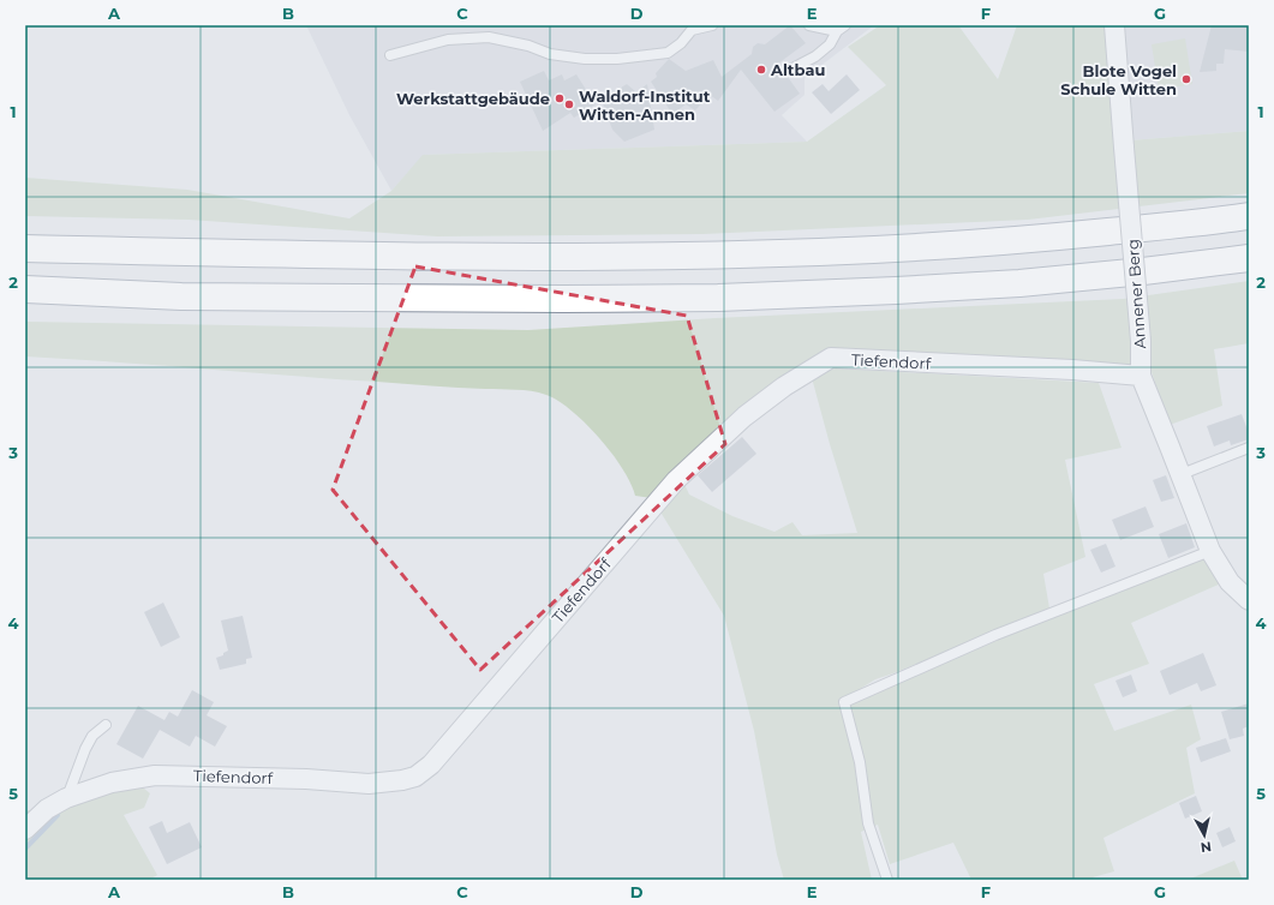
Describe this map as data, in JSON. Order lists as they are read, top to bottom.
{
  "streets": {
    "street": ["Annener Berg", "Tiefendorf"]
  },
  "crossings": [
    ["Annener Berg", "Tiefendorf"]
  ],
  "places": [
    "Altbau",
    "Blote Vogel Schule Witten",
    "Werkstattgebäude",
    "Waldorf-Institut Witten-Annen"
  ],
  "north": "bottom",
  "grid": {
    "columns": [
      "A",
      "B",
      "C",
      "D",
      "E",
      "F",
      "G"
    ],
    "rows": [
      "1",
      "2",
      "3",
      "4",
      "5"
    ]
  }
}
